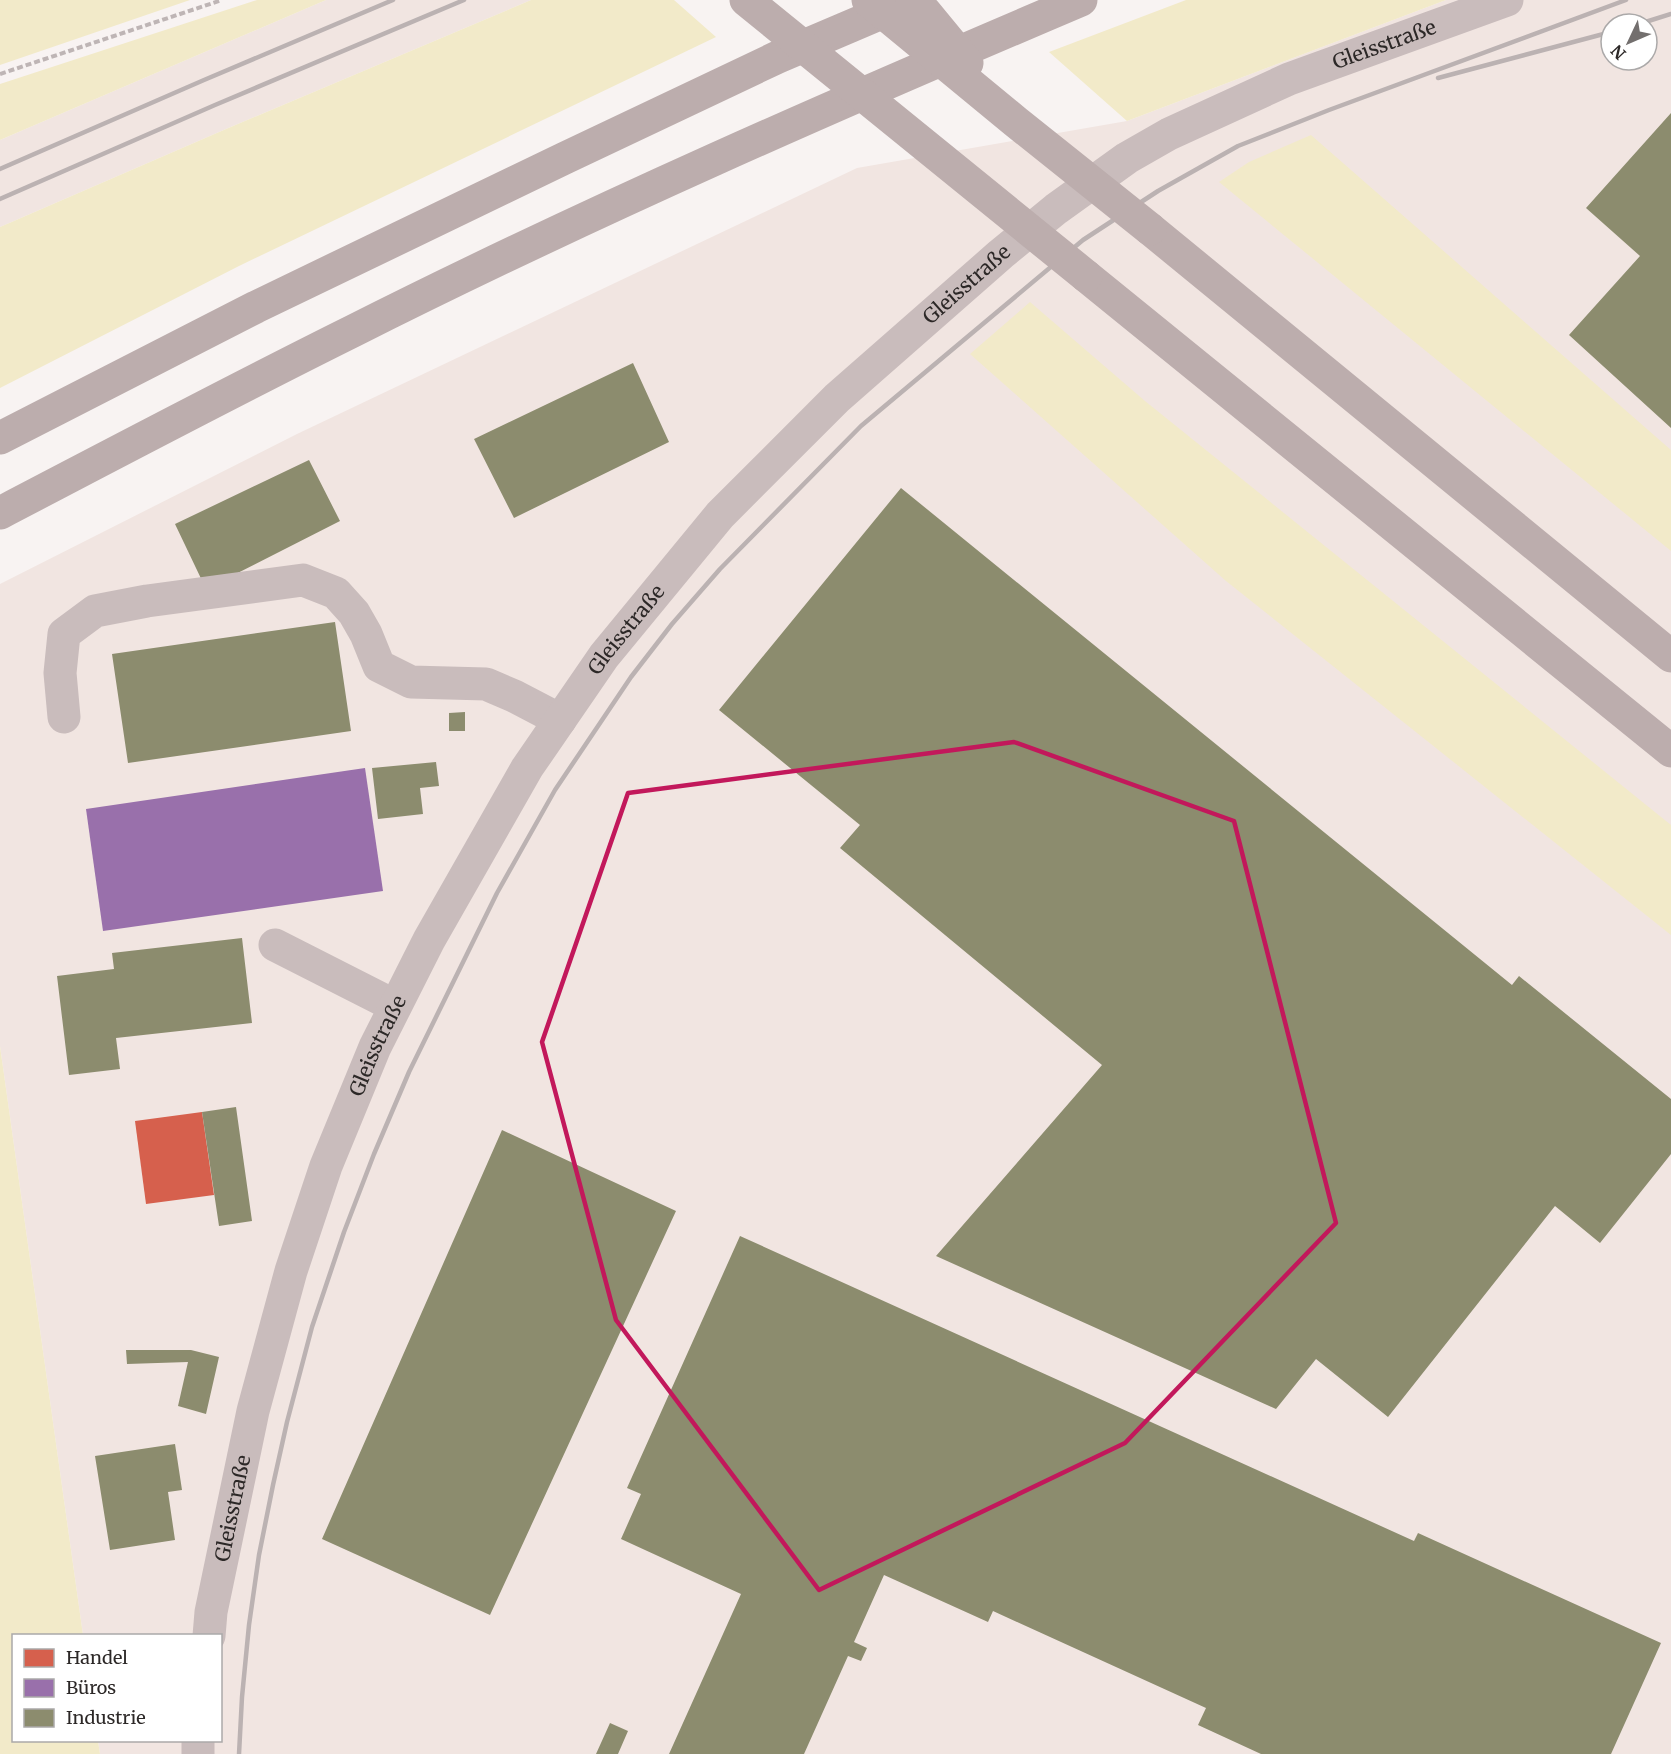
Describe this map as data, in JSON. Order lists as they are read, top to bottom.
{
  "streets": {
    "street": ["Gleisstraße"]
  },
  "legend": ["Handel", "Büros", "Industrie"],
  "north": "bottom left"
}
